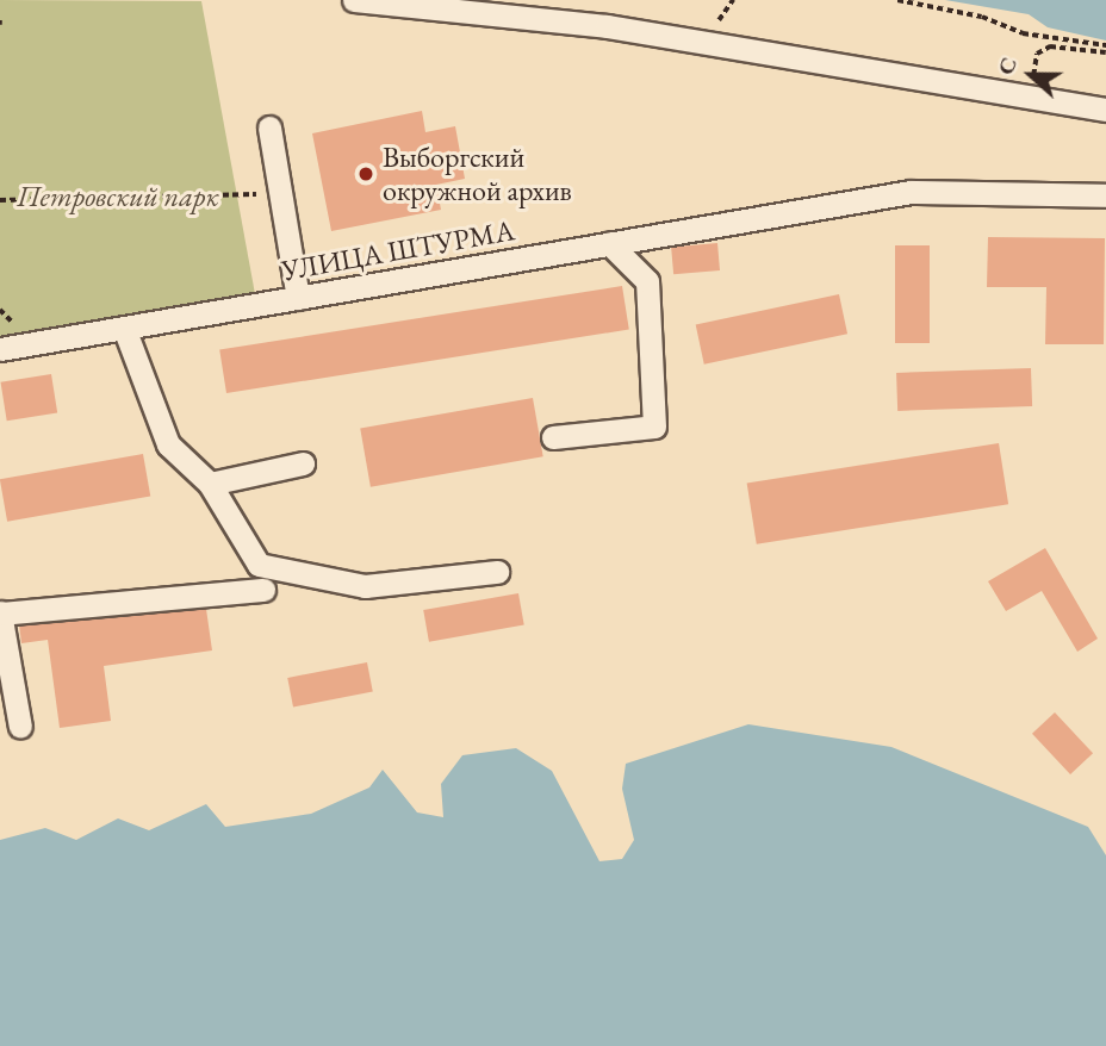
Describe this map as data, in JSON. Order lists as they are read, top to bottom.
{
  "streets": {
    "street": ["УЛИЦА ШТУРМА"]
  },
  "parks": ["Петровский парк"],
  "places": ["Выборгский окружной архив"],
  "north": "left"
}
